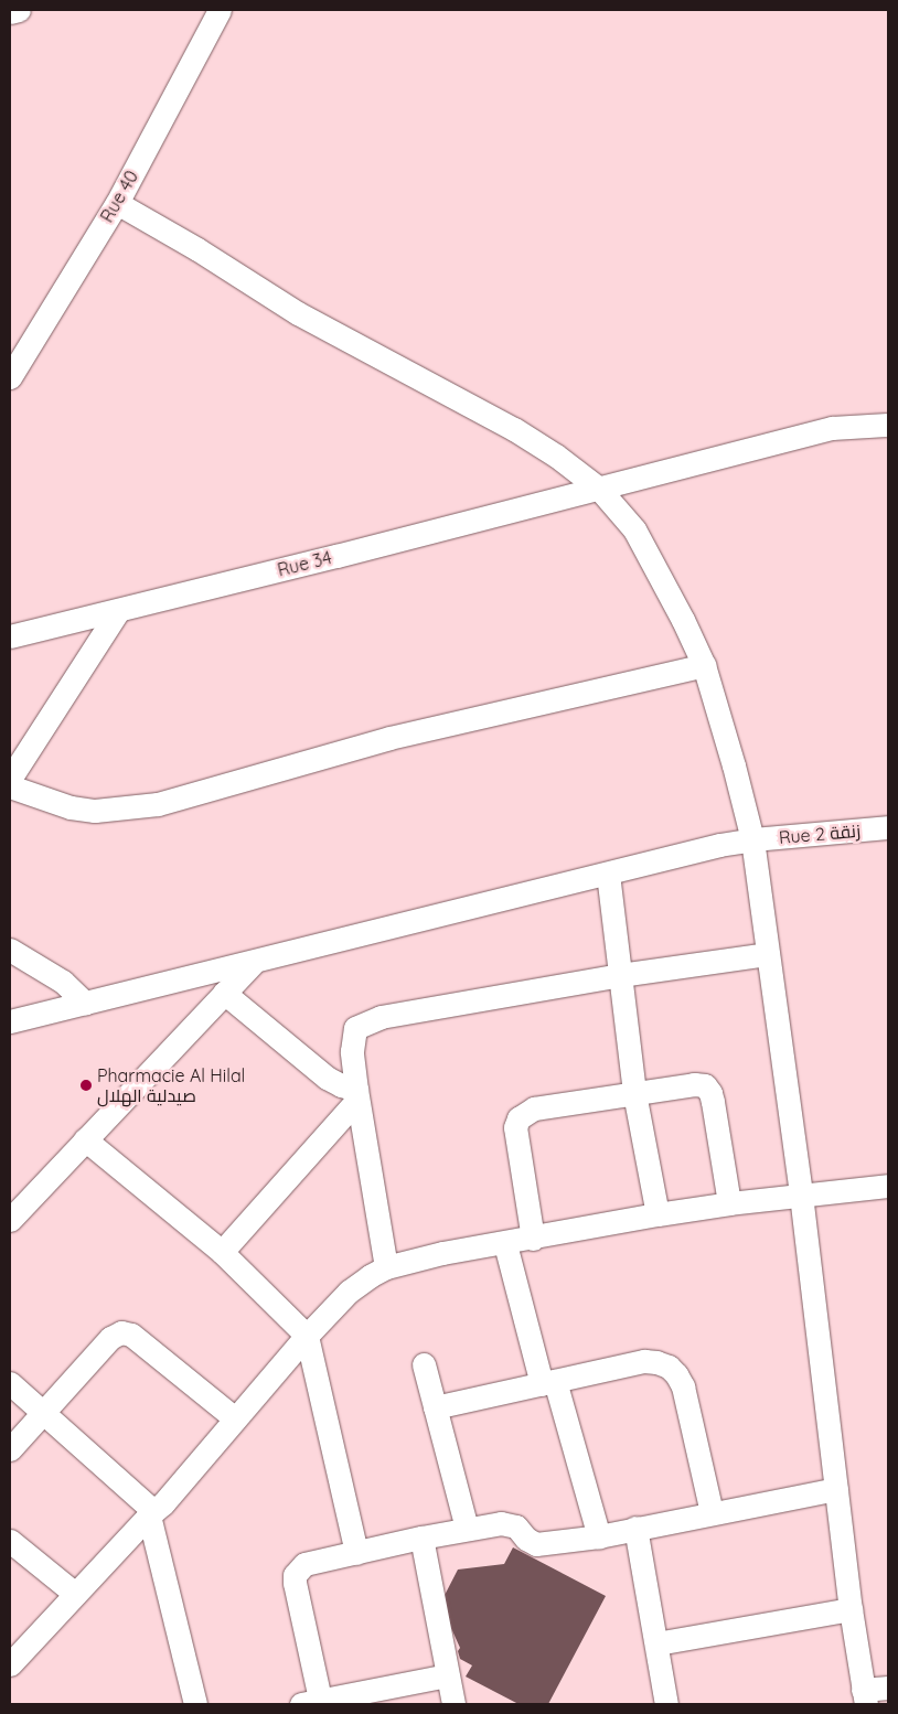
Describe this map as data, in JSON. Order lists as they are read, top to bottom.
{
  "streets": {
    "street": ["Rue 40", "Rue 34", "Rue 2 زنقة"]
  },
  "places": ["Pharmacie Al Hilal صيدلية الهلال"]
}
